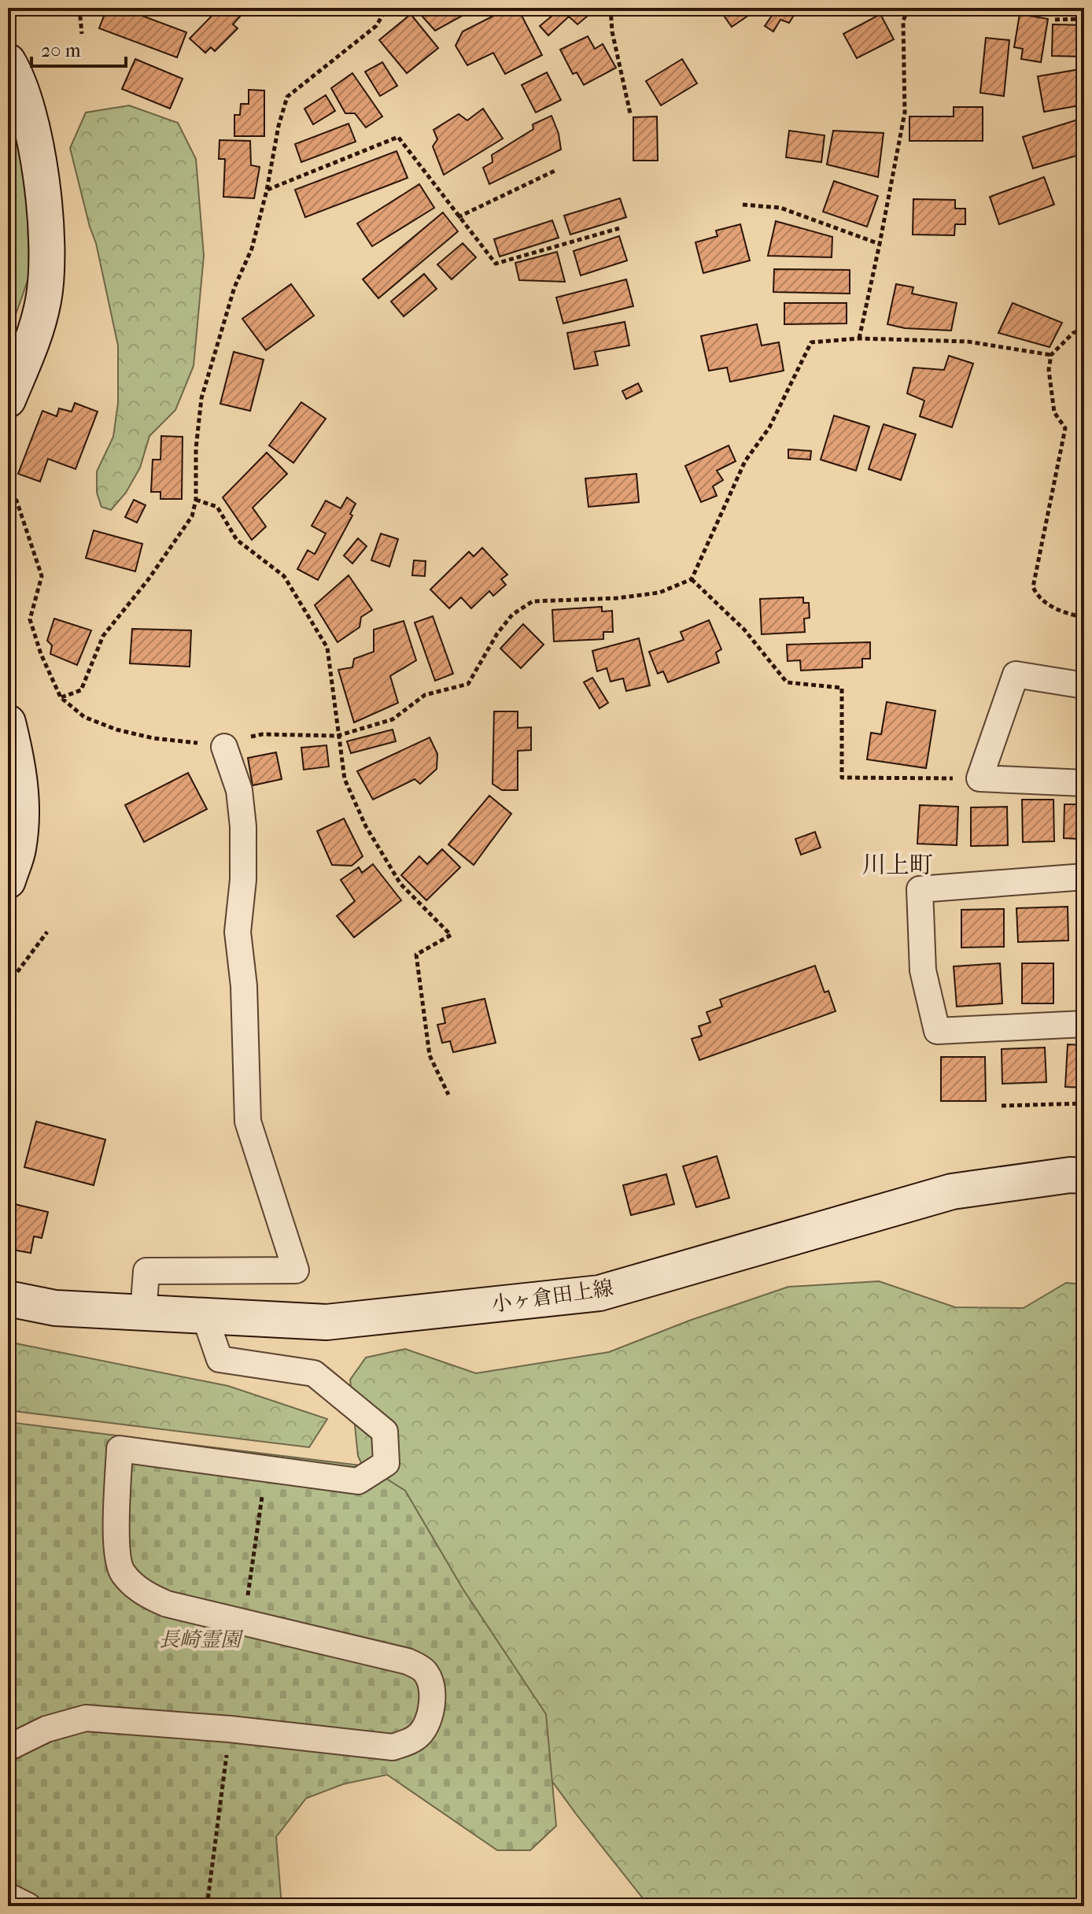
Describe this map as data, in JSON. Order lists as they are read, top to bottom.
{
  "streets": {
    "main road": ["小ヶ倉田上線"]
  },
  "districts": ["川上町"],
  "parks": ["長崎霊園"],
  "scale_bar": "20 m"
}
